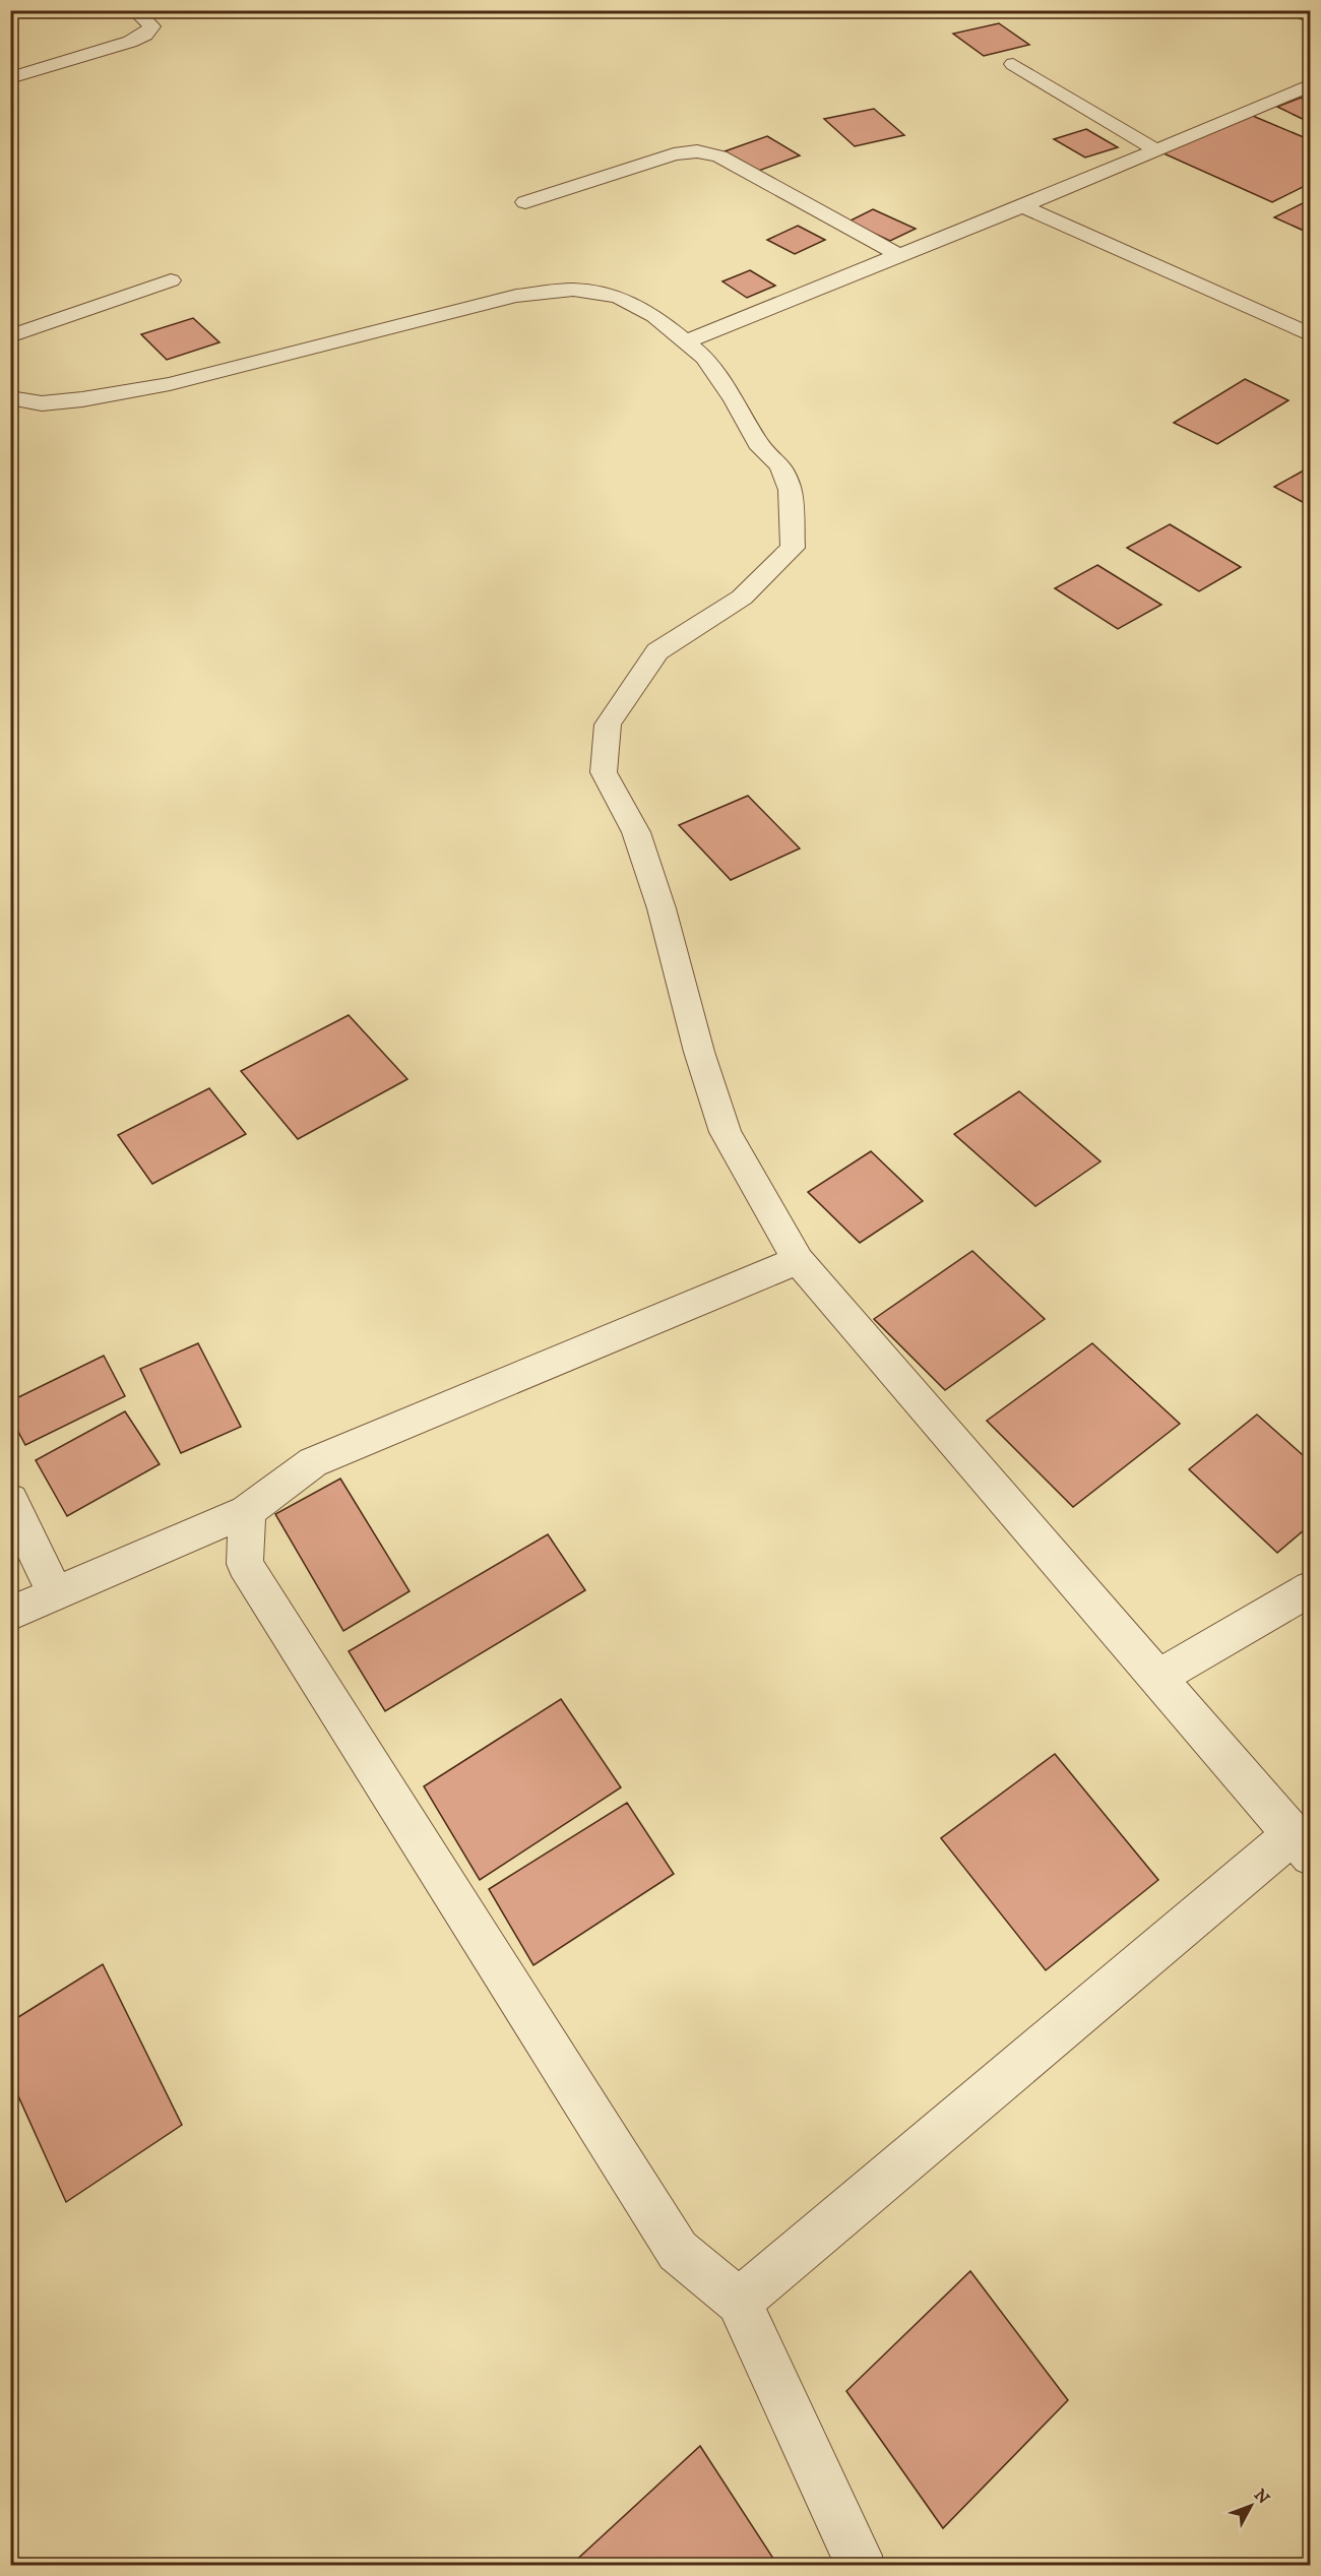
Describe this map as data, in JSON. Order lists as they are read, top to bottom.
{
  "north": "top right"
}
